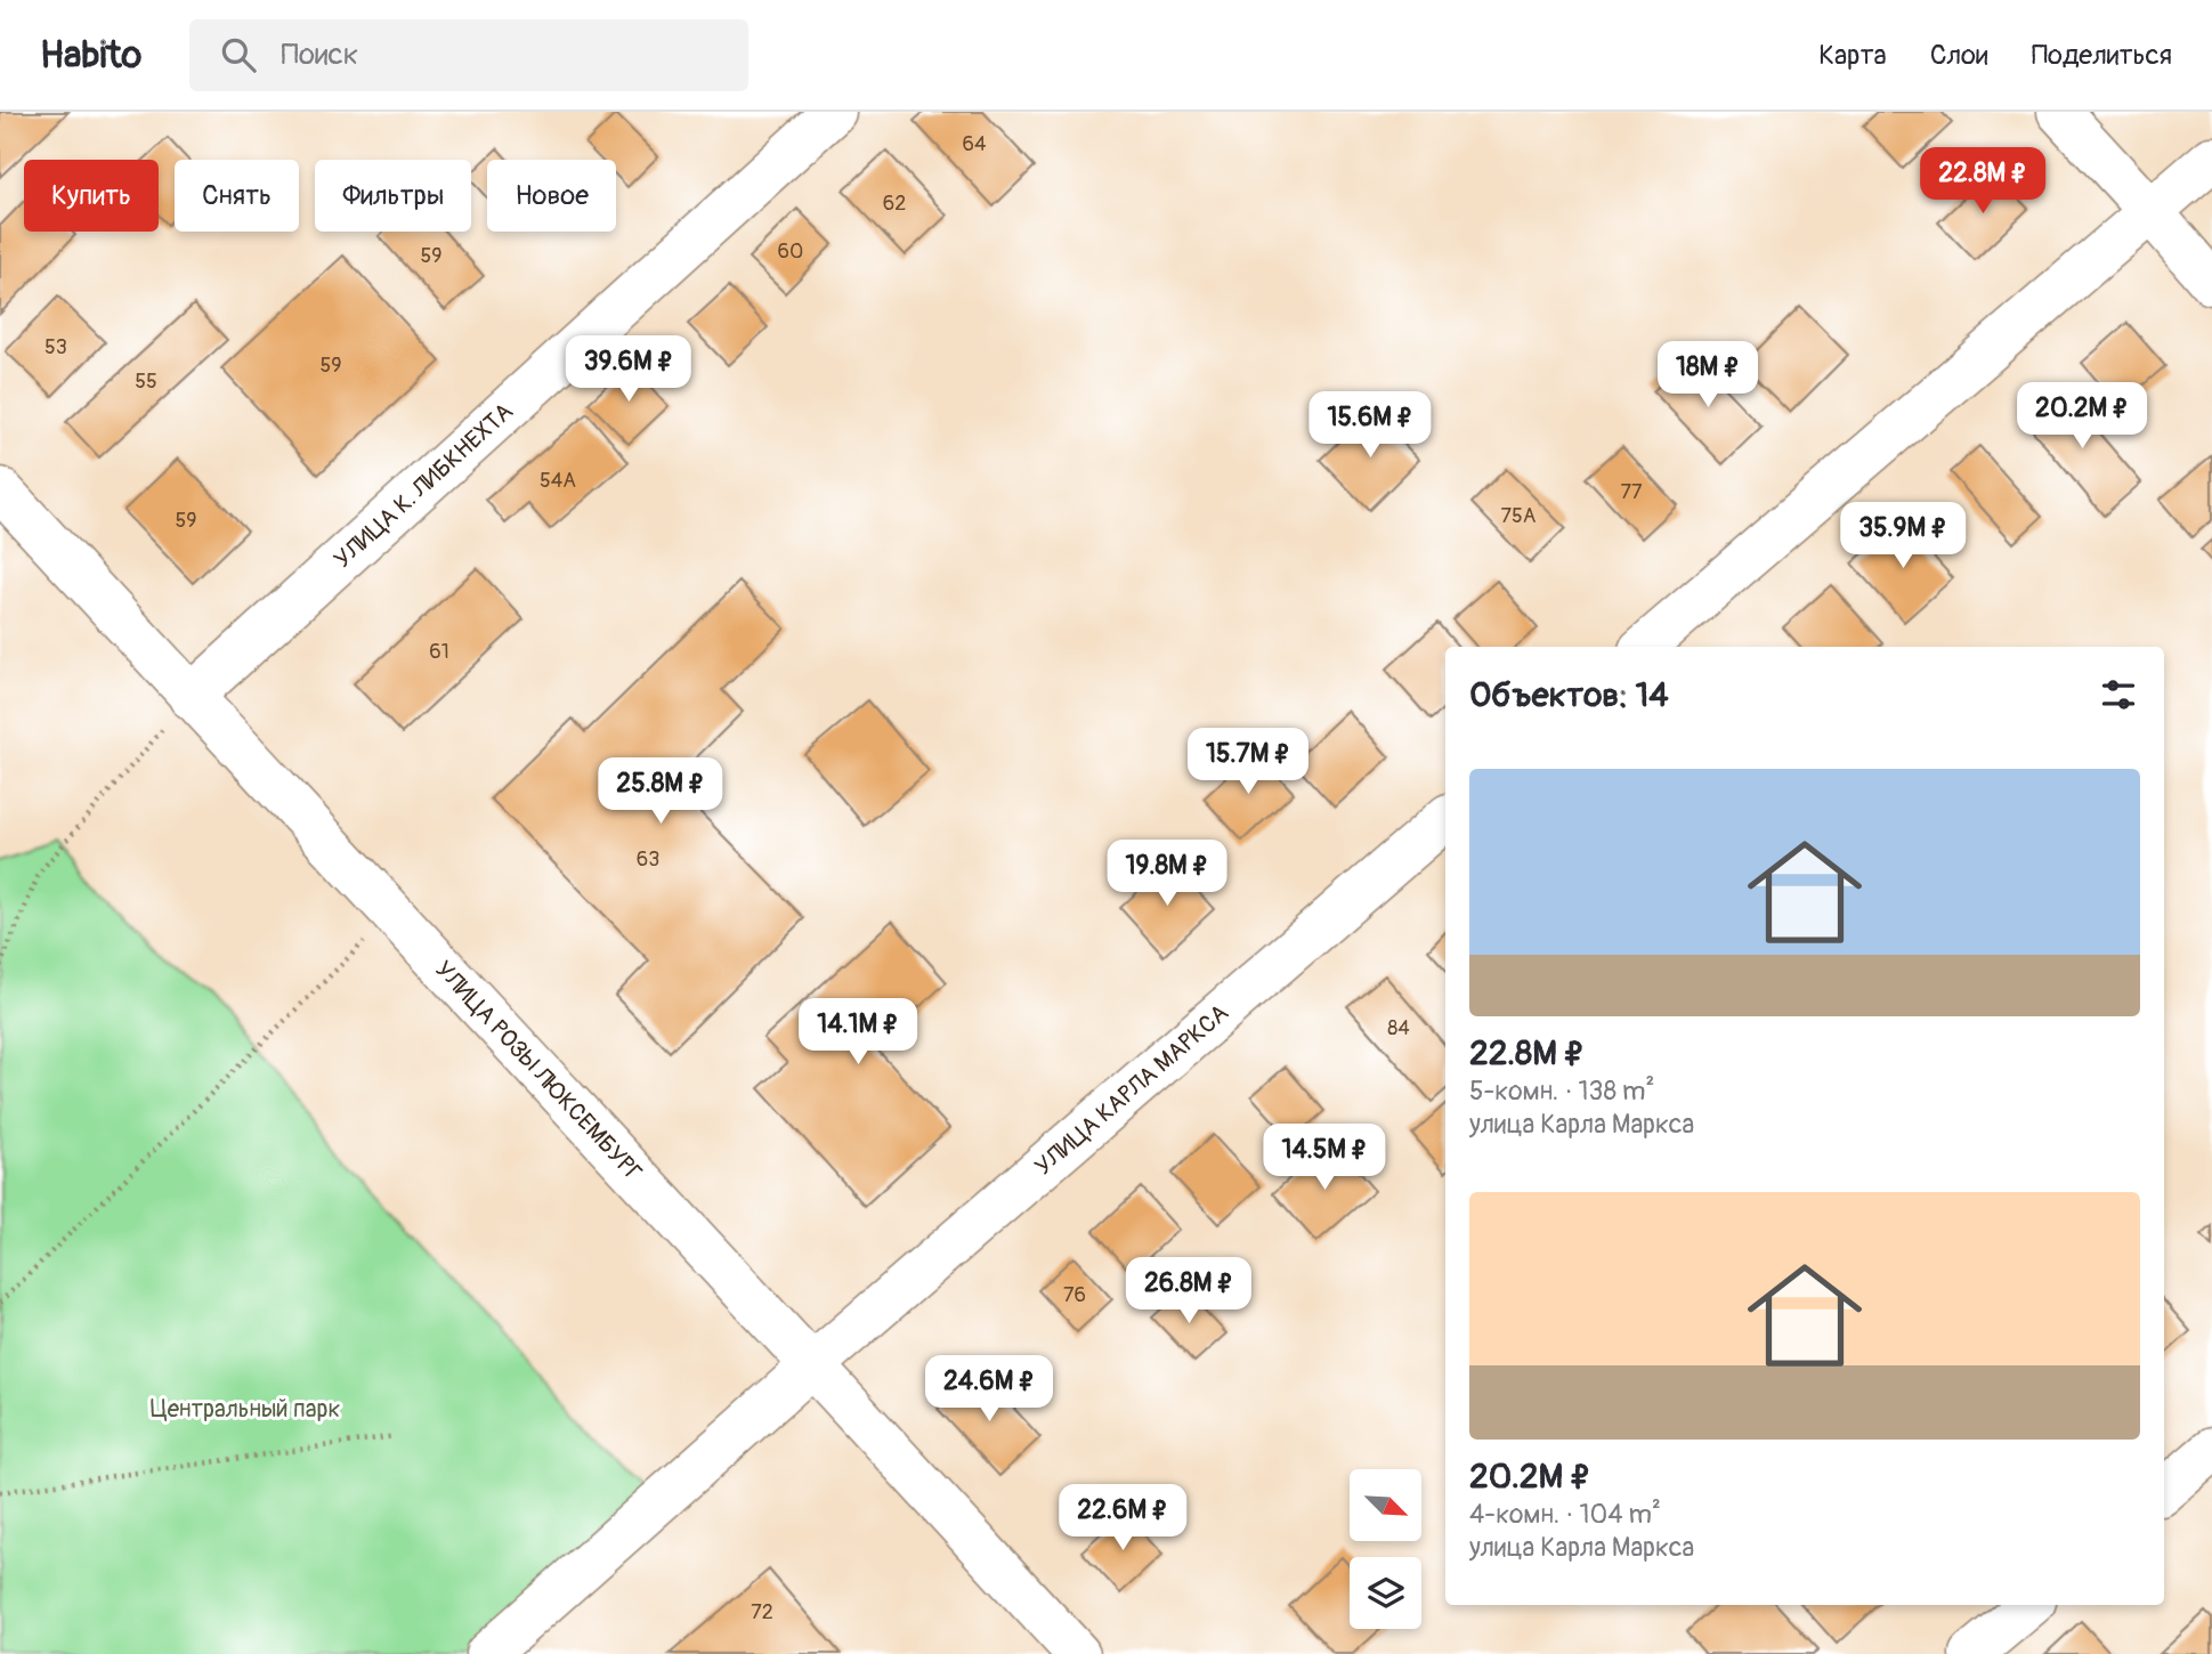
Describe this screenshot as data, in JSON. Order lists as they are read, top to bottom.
{
  "streets": {
    "street": ["УЛИЦА К. ЛИБКНЕХТА", "УЛИЦА РОЗЫ ЛЮКСЕМБУРГ", "УЛИЦА КАРЛА МАРКСА"]
  },
  "crossings": [
    ["УЛИЦА К. ЛИБКНЕХТА", "УЛИЦА РОЗЫ ЛЮКСЕМБУРГ"],
    ["УЛИЦА РОЗЫ ЛЮКСЕМБУРГ", "УЛИЦА КАРЛА МАРКСА"]
  ],
  "parks": ["Центральный парк"],
  "house_numbers": [
    "64",
    "62",
    "60",
    "59",
    "53",
    "59",
    "55",
    "54А",
    "77",
    "75А",
    "59",
    "61",
    "63",
    "84",
    "76",
    "72"
  ],
  "north": "bottom right",
  "page": {
    "header": "Habito",
    "search": "Поиск",
    "nav": ["Карта", "Слои", "Поделиться"],
    "price": [
      "22.8M ₽",
      "39.6M ₽",
      "18M ₽",
      "20.2M ₽",
      "15.6M ₽",
      "35.9M ₽",
      "15.7M ₽",
      "25.8M ₽",
      "19.8M ₽",
      "14.1M ₽",
      "14.5M ₽",
      "26.8M ₽",
      "24.6M ₽",
      "22.6M ₽"
    ],
    "chip": [
      "Купить",
      "Снять",
      "Фильтры",
      "Новое"
    ],
    "heading": "Объектов: 14",
    "list": [
      {
        "name": "22.8M ₽",
        "note": "5-комн. · 138 m² · улица Карла Маркса"
      },
      {
        "name": "20.2M ₽",
        "note": "4-комн. · 104 m² · улица Карла Маркса"
      }
    ]
  }
}
